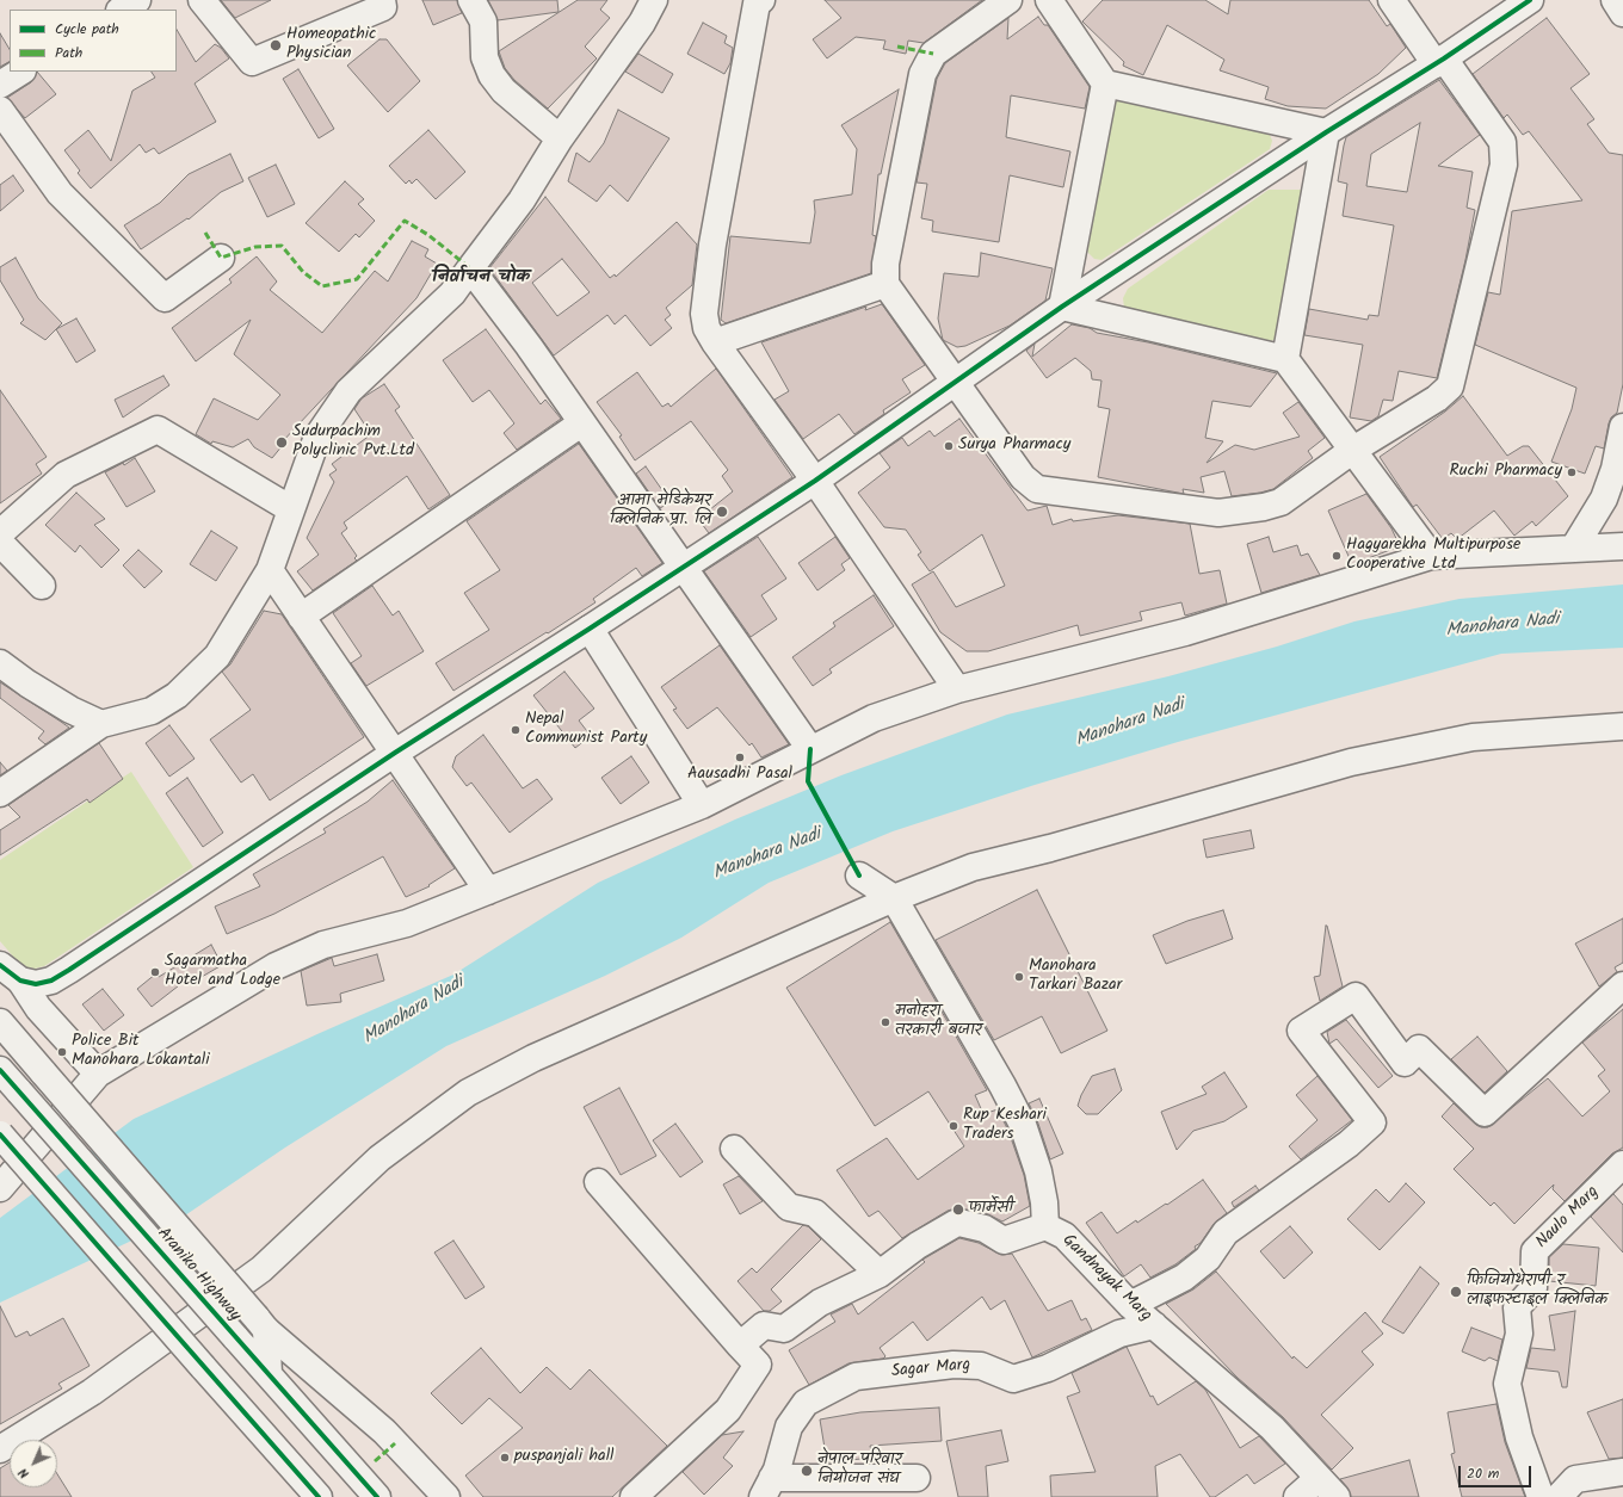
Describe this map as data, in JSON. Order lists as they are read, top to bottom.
{
  "streets": {
    "main road": [
      "Naulo Marg",
      "Araniko Highway",
      "Gandnayak Marg",
      "Sagar Marg"
    ]
  },
  "crossings": [
    ["Gandnayak Marg", "Sagar Marg"]
  ],
  "districts": ["निर्वाचन चोक"],
  "water": ["Manohara Nadi"],
  "places": [
    "Homeopathic Physician",
    "Sudurpachim Polyclinic Pvt.Ltd",
    "Surya Pharmacy",
    "Ruchi Pharmacy",
    "आमा मेडिकेयर क्लिनिक प्रा. लि",
    "Hagyarekha Multipurpose Cooperative Ltd",
    "Nepal Communist Party",
    "Aausadhi Pasal",
    "Sagarmatha Hotel and Lodge",
    "Manohara Tarkari Bazar",
    "मनोहरा तरकारी बजार",
    "Police Bit Manohara Lokantali",
    "Rup Keshari Traders",
    "फार्मेसी",
    "फिजियोथेरापी र लाइफस्टाइल क्लिनिक",
    "puspanjali hall",
    "नेपाल परिवार नियोजन संघ"
  ],
  "legend": ["Cycle path", "Path"],
  "scale_bar": "20 m",
  "north": "bottom left"
}
